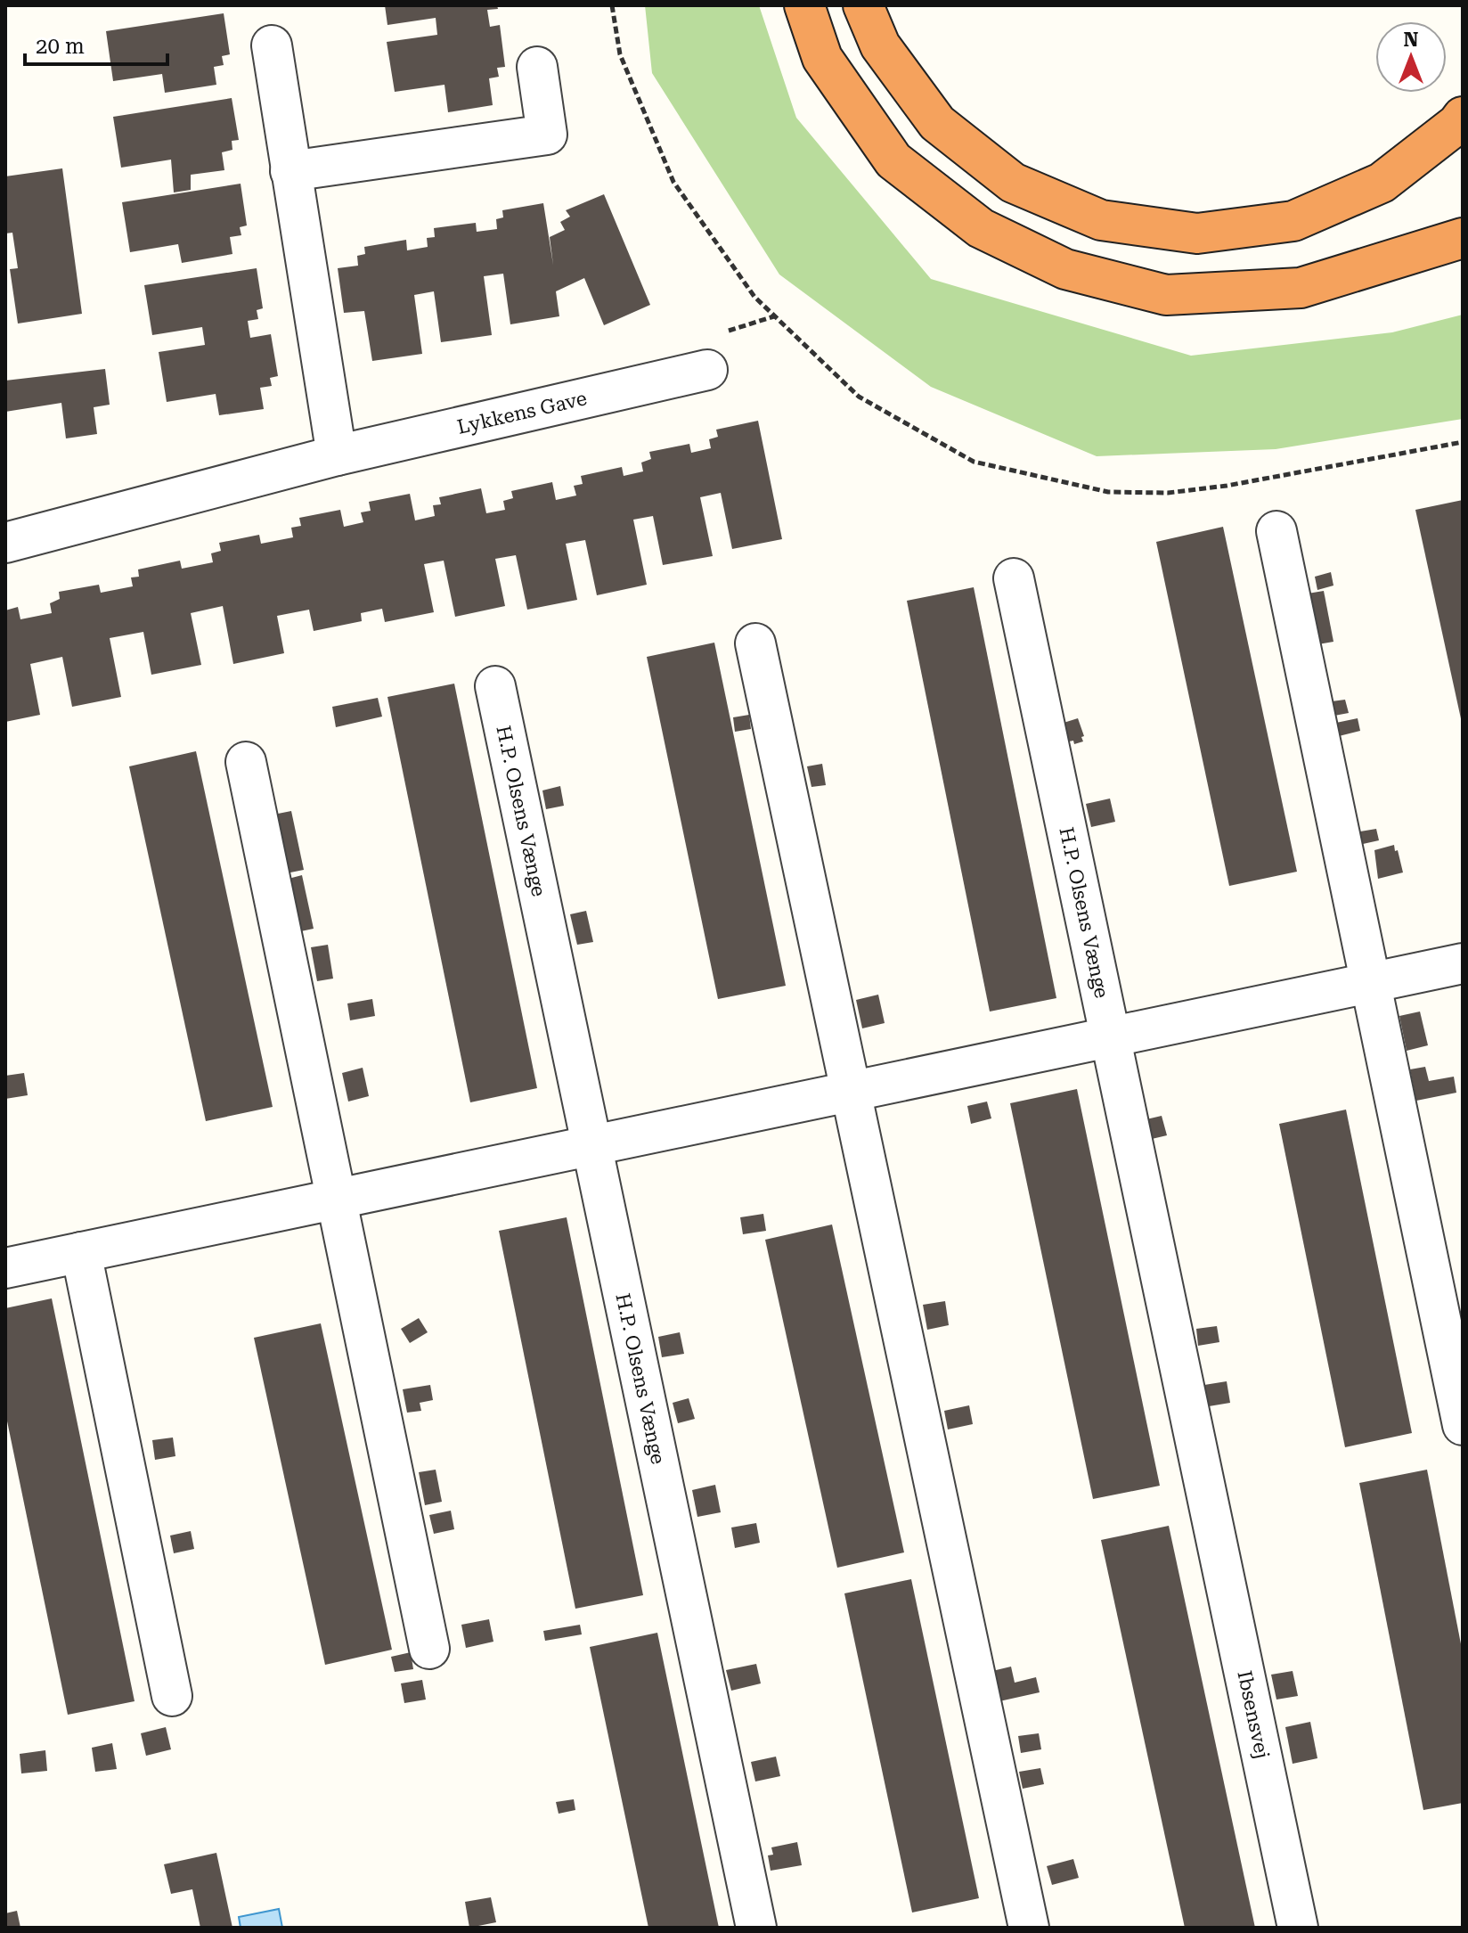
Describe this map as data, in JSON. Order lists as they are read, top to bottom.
{
  "streets": {
    "street": ["Lykkens Gave", "H.P. Olsens Vænge", "Ibsensvej"]
  },
  "crossings": [
    ["H.P. Olsens Vænge", "Ibsensvej"]
  ],
  "scale_bar": "20 m",
  "north": "top"
}
